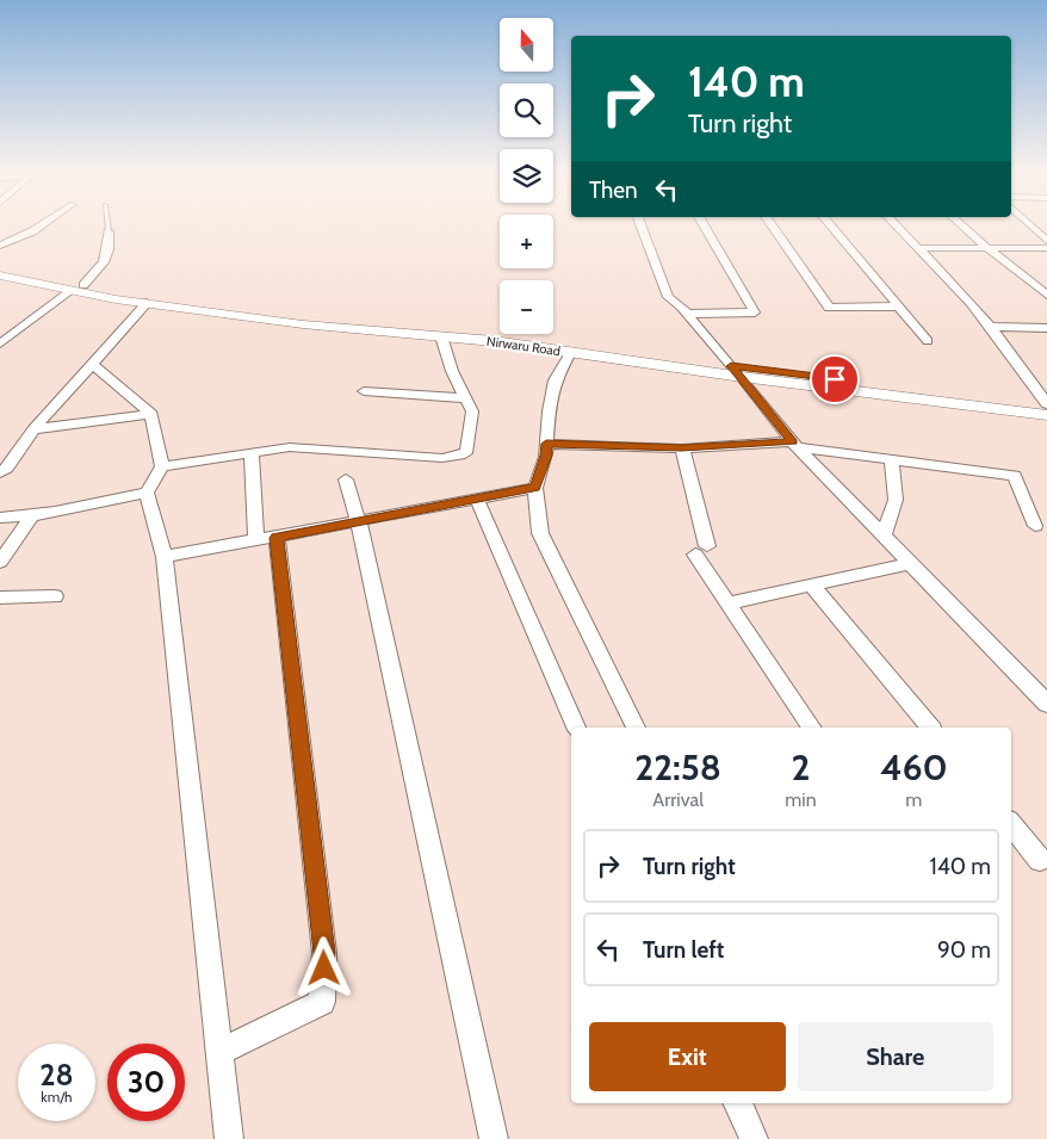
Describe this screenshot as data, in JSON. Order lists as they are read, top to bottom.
{
  "streets": {
    "street": ["Nirwaru Road"]
  },
  "north": "top",
  "page": {
    "map_buttons": ["+", "−"],
    "turn": ["140 m", "Turn right"],
    "then": "Then",
    "eta": [
      "22:58",
      "Arrival",
      "2",
      "min",
      "460",
      "m"
    ],
    "list": [
      {
        "name": "Turn right",
        "value": "140 m"
      },
      {
        "name": "Turn left",
        "value": "90 m"
      }
    ],
    "buttons": ["Exit", "Share"],
    "speed": "28 km/h",
    "limit": "30"
  }
}
